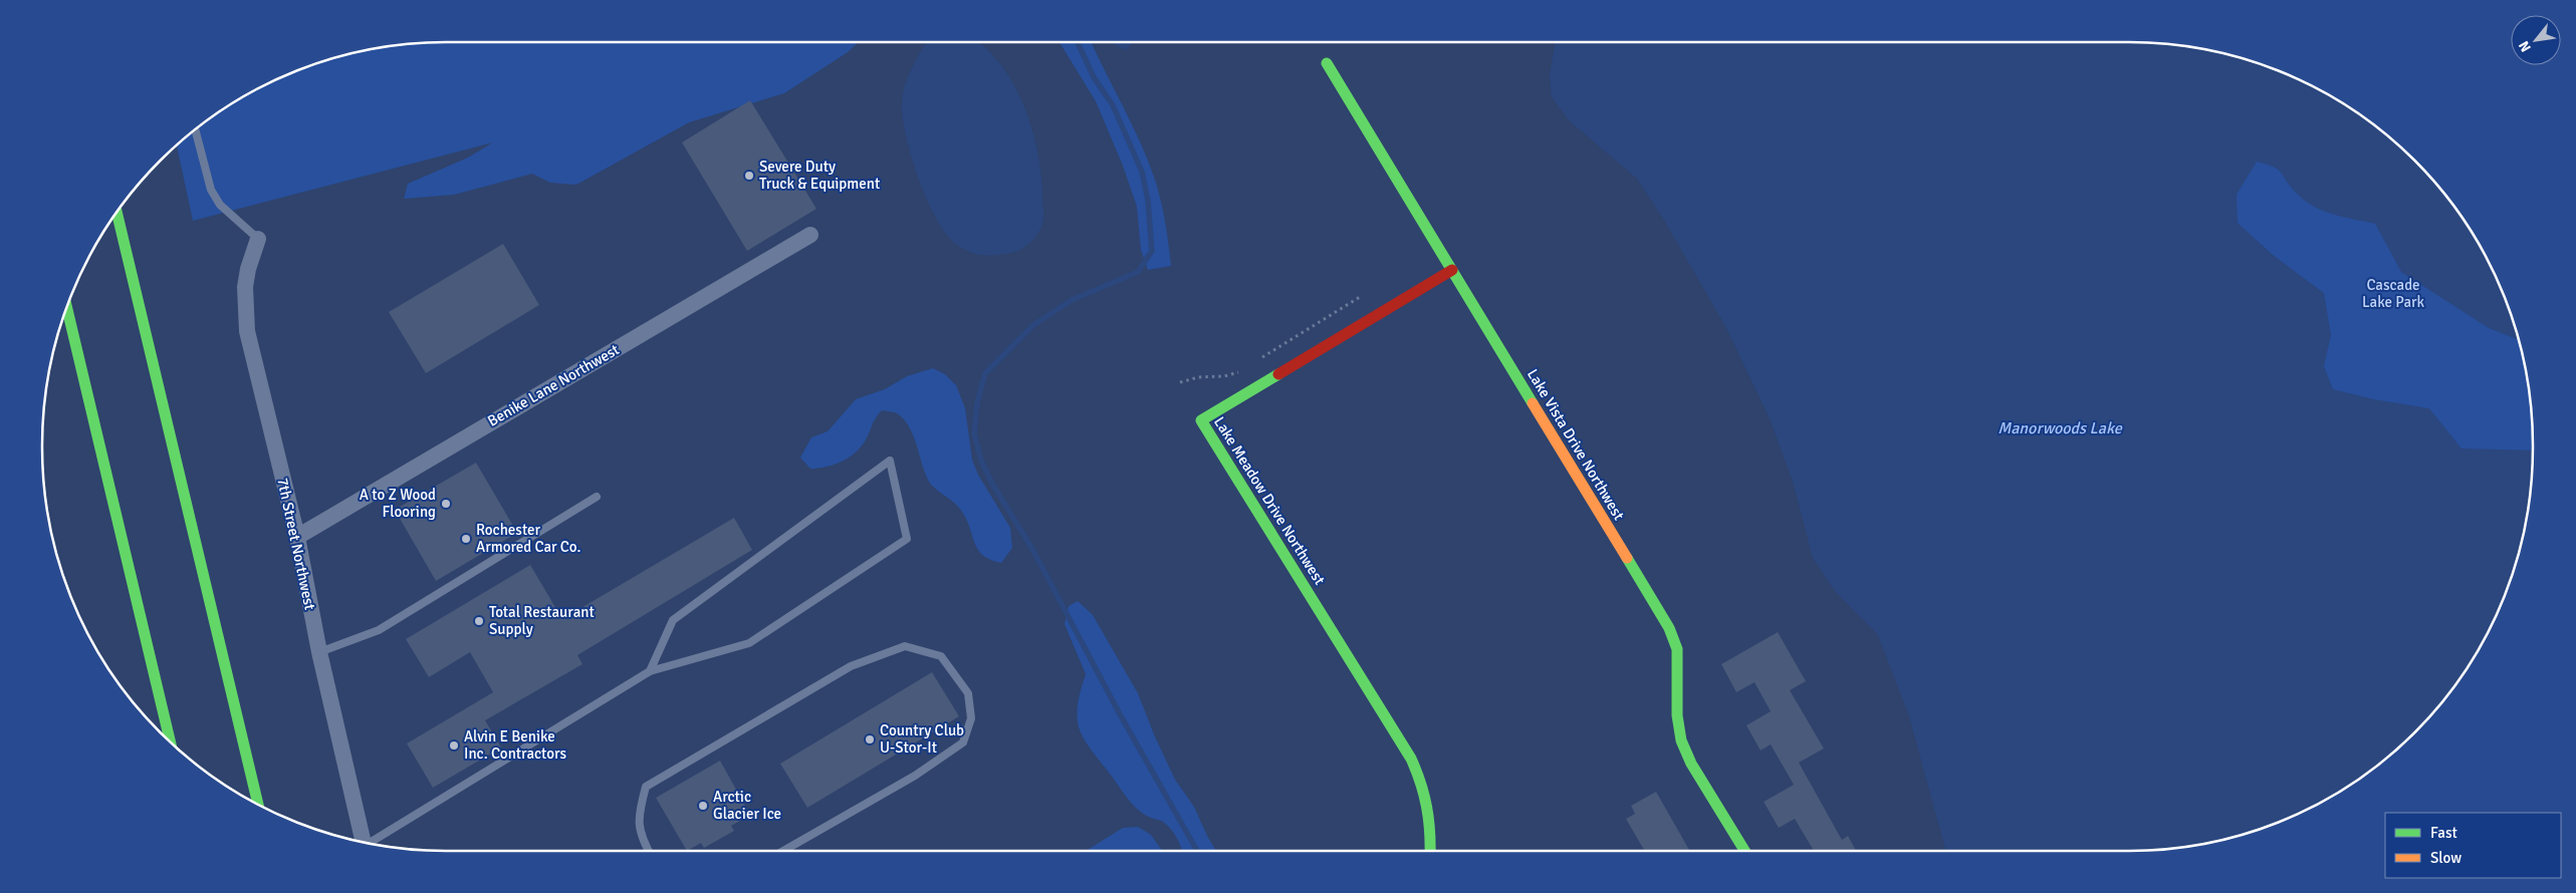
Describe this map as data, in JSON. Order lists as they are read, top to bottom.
{
  "streets": {
    "main road": ["Lake Vista Drive Northwest", "Lake Meadow Drive Northwest"],
    "street": ["Benike Lane Northwest", "7th Street Northwest"]
  },
  "crossings": [
    ["Benike Lane Northwest", "7th Street Northwest"],
    ["Lake Vista Drive Northwest", "Lake Meadow Drive Northwest"]
  ],
  "water": ["Manorwoods Lake"],
  "parks": ["Cascade Lake Park"],
  "places": [
    "Severe Duty Truck & Equipment",
    "A to Z Wood Flooring",
    "Rochester Armored Car Co.",
    "Total Restaurant Supply",
    "Country Club U-Stor-It",
    "Alvin E Benike Inc. Contractors",
    "Arctic Glacier Ice"
  ],
  "legend": ["Fast", "Slow"],
  "north": "bottom left"
}
